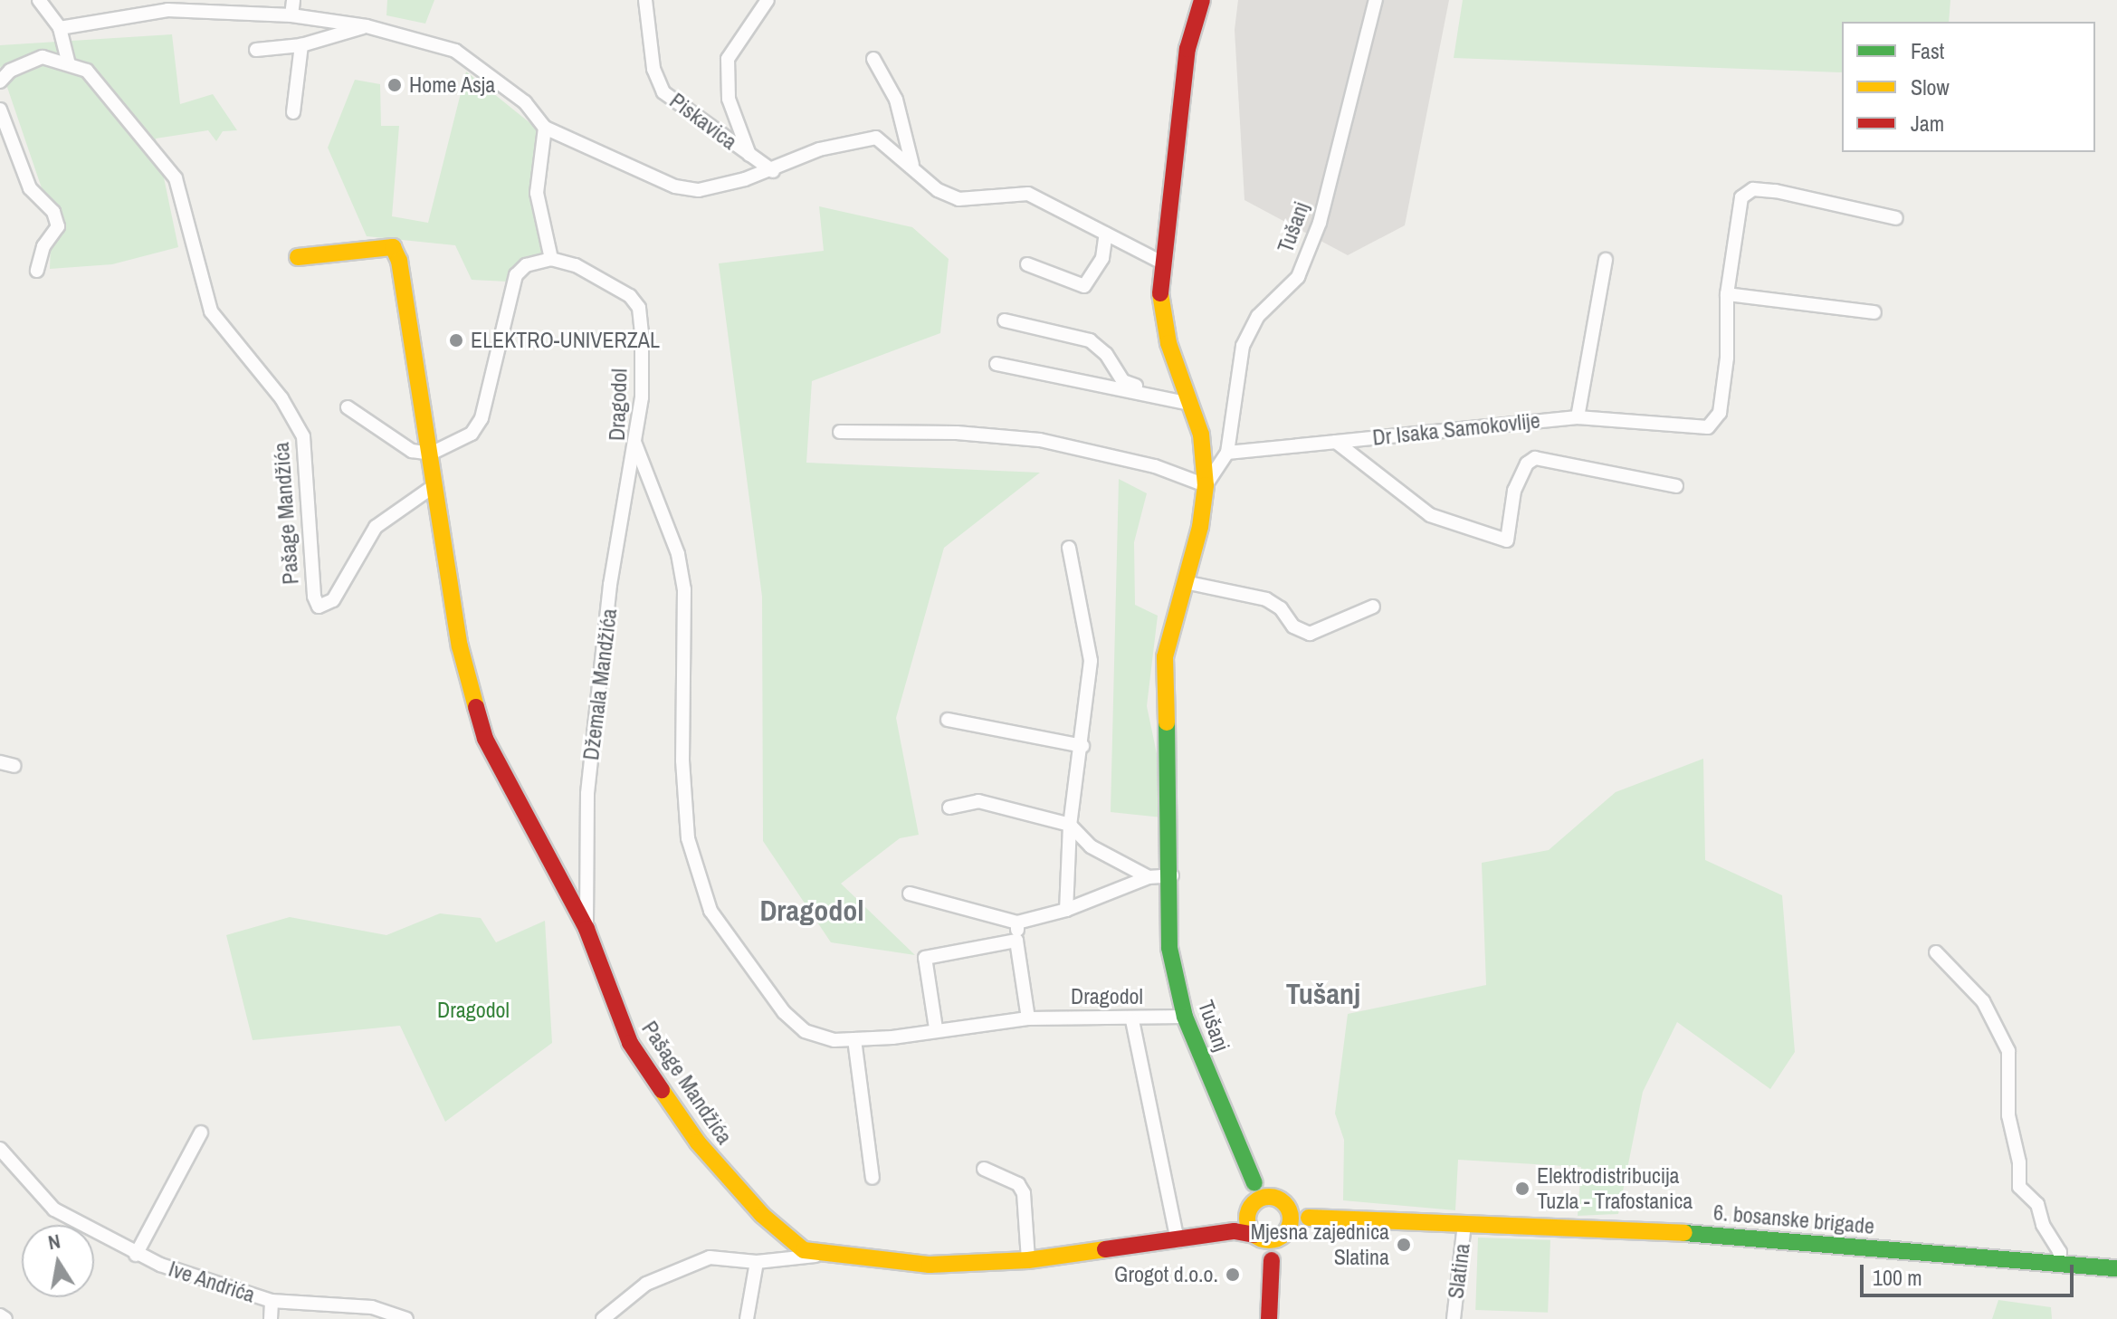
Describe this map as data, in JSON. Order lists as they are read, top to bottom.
{
  "streets": {
    "street": [
      "Piskavica",
      "Tušanj",
      "Dragodol",
      "Dr Isaka Samokovlije",
      "Pašage Mandžića",
      "Džemala Mandžića",
      "6. bosanske brigade",
      "Slatina",
      "Ive Andrića"
    ]
  },
  "crossings": [
    ["Tušanj", "Dragodol"],
    ["Tušanj", "Dr Isaka Samokovlije"],
    ["Dragodol", "Džemala Mandžića"],
    ["Pašage Mandžića", "Džemala Mandžića"],
    ["6. bosanske brigade", "Slatina"]
  ],
  "districts": ["Dragodol", "Tušanj"],
  "parks": ["Dragodol"],
  "places": [
    "Home Asja",
    "ELEKTRO-UNIVERZAL",
    "Elektrodistribucija Tuzla - Trafostanica",
    "Mjesna zajednica Slatina",
    "Grogot d.o.o."
  ],
  "legend": ["Fast", "Slow", "Jam"],
  "scale_bar": "100 m",
  "north": "top"
}
